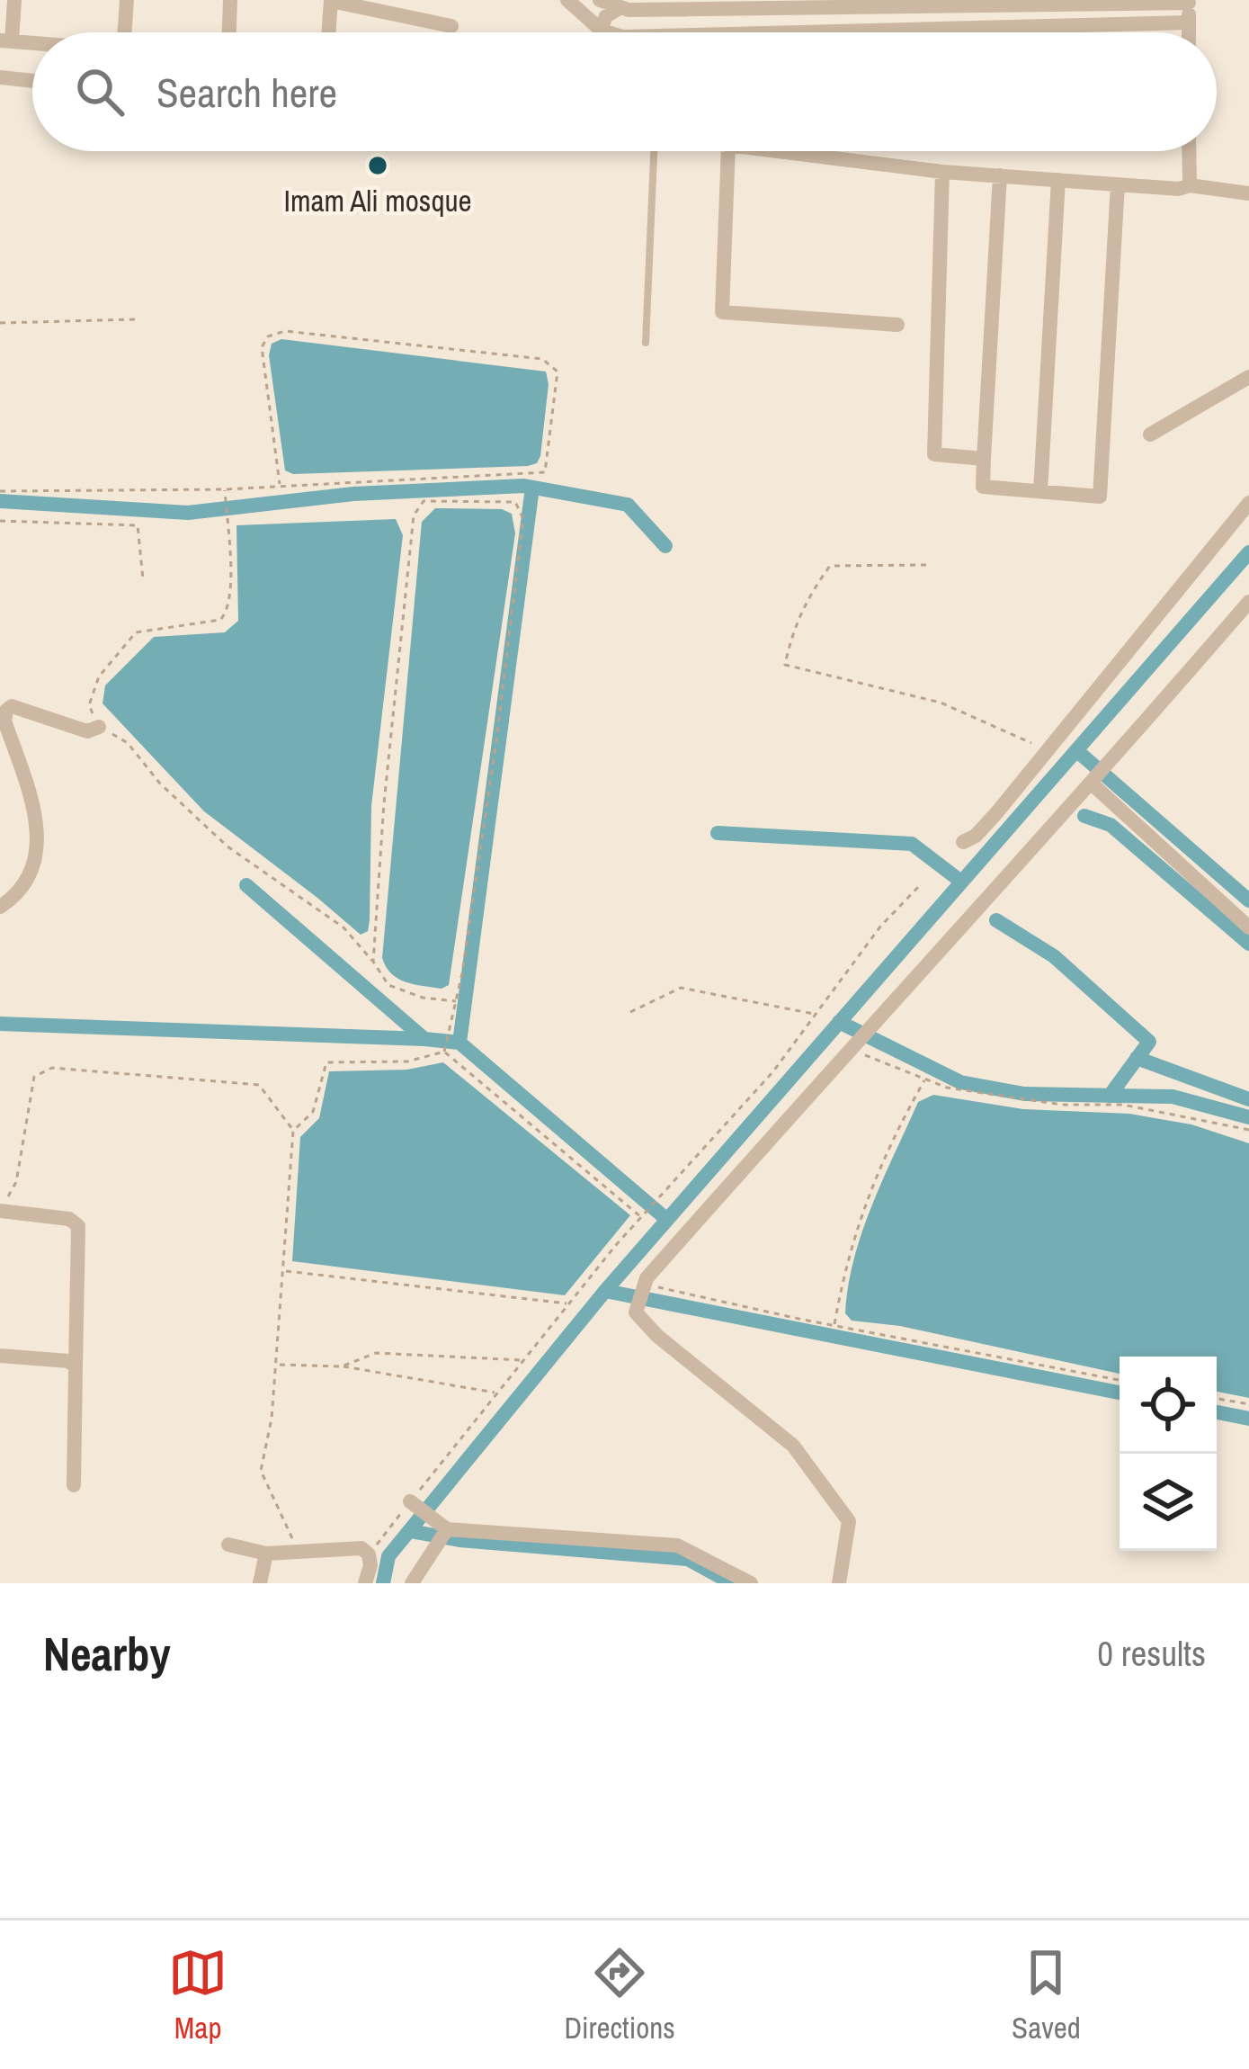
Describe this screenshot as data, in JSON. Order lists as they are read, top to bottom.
{
  "places": ["Imam Ali mosque"],
  "page": {
    "search": "Search here",
    "heading": ["Nearby", "0 results"],
    "nav": ["Map", "Directions", "Saved"]
  }
}
